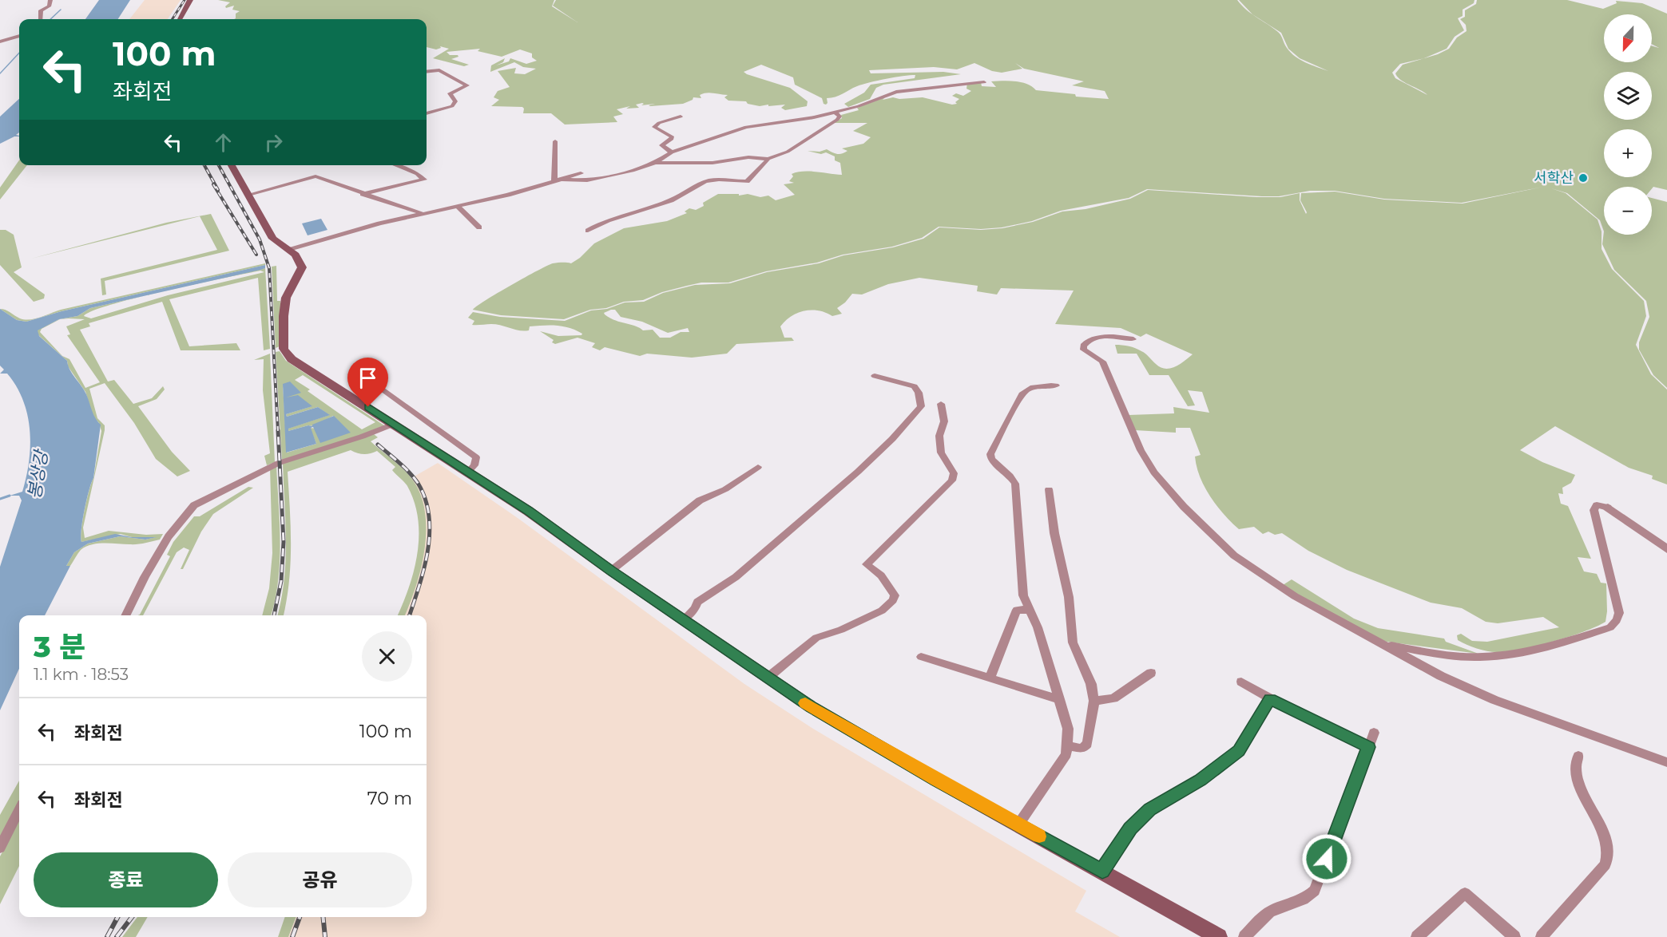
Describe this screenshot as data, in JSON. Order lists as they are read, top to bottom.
{
  "water": ["봉상강"],
  "places": ["서학산"],
  "north": "bottom",
  "page": {
    "map_buttons": ["+", "−"],
    "turn": ["100 m", "좌회전"],
    "heading": ["3 분", "1.1 km · 18:53"],
    "list": [
      {
        "name": "좌회전",
        "value": "100 m"
      },
      {
        "name": "좌회전",
        "value": "70 m"
      }
    ],
    "buttons": ["종료", "공유"]
  }
}
